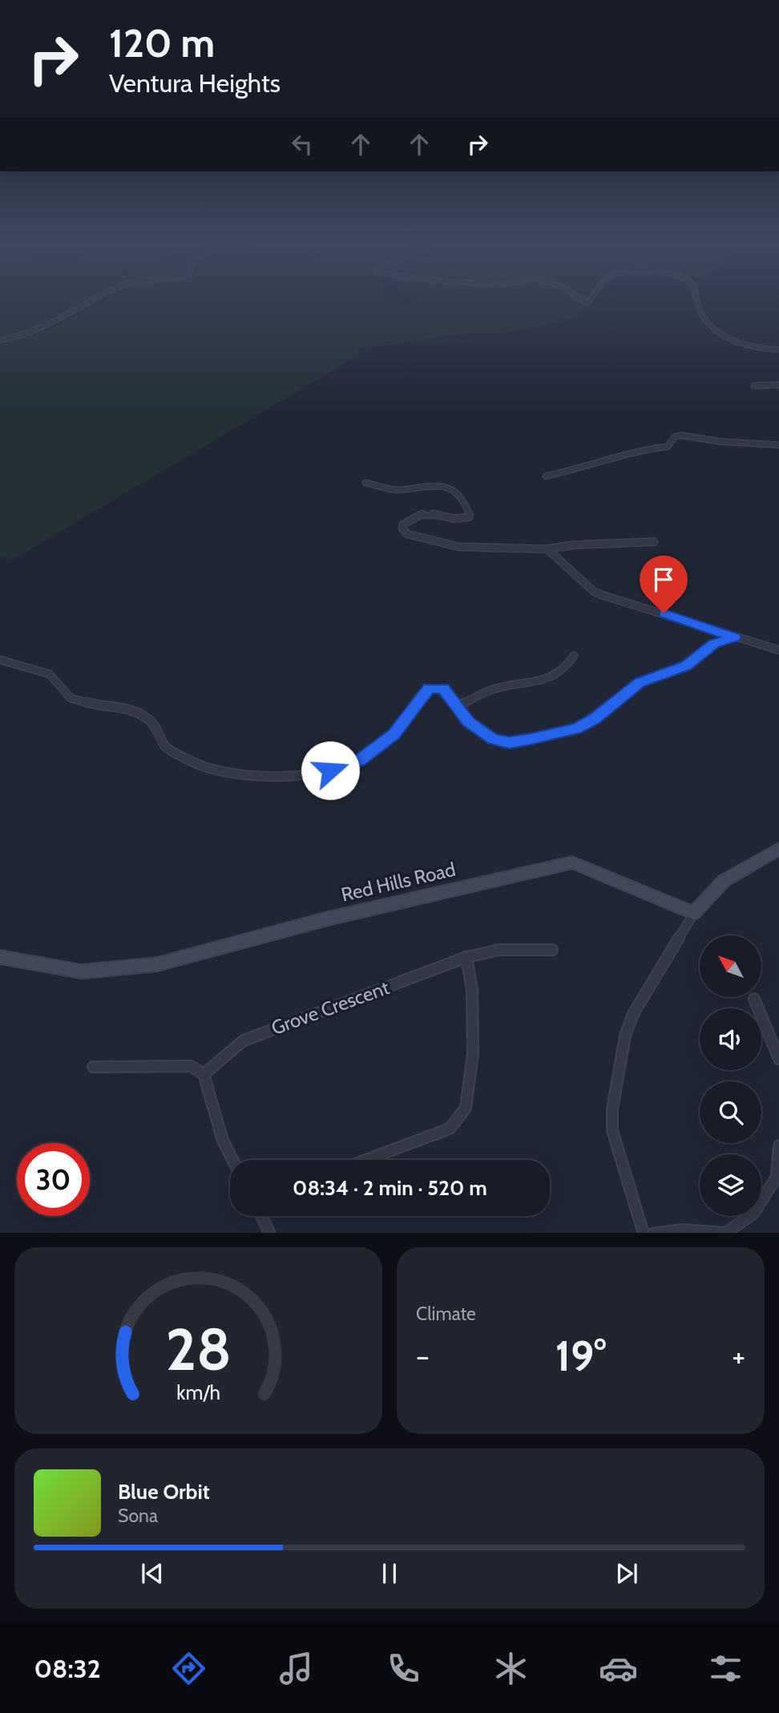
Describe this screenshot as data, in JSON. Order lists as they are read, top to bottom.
{
  "streets": {
    "main road": ["Red Hills Road"],
    "street": ["Grove Crescent"]
  },
  "north": "top left",
  "page": {
    "turn": ["120 m", "Ventura Heights"],
    "limit": "30",
    "trip": "08:34 · 2 min · 520 m",
    "tile": "Climate",
    "heat": ["−", "19°", "+"],
    "song": ["Blue Orbit", "Sona"],
    "tabs": "08:32",
    "gauge": ["28", "km/h"]
  }
}
